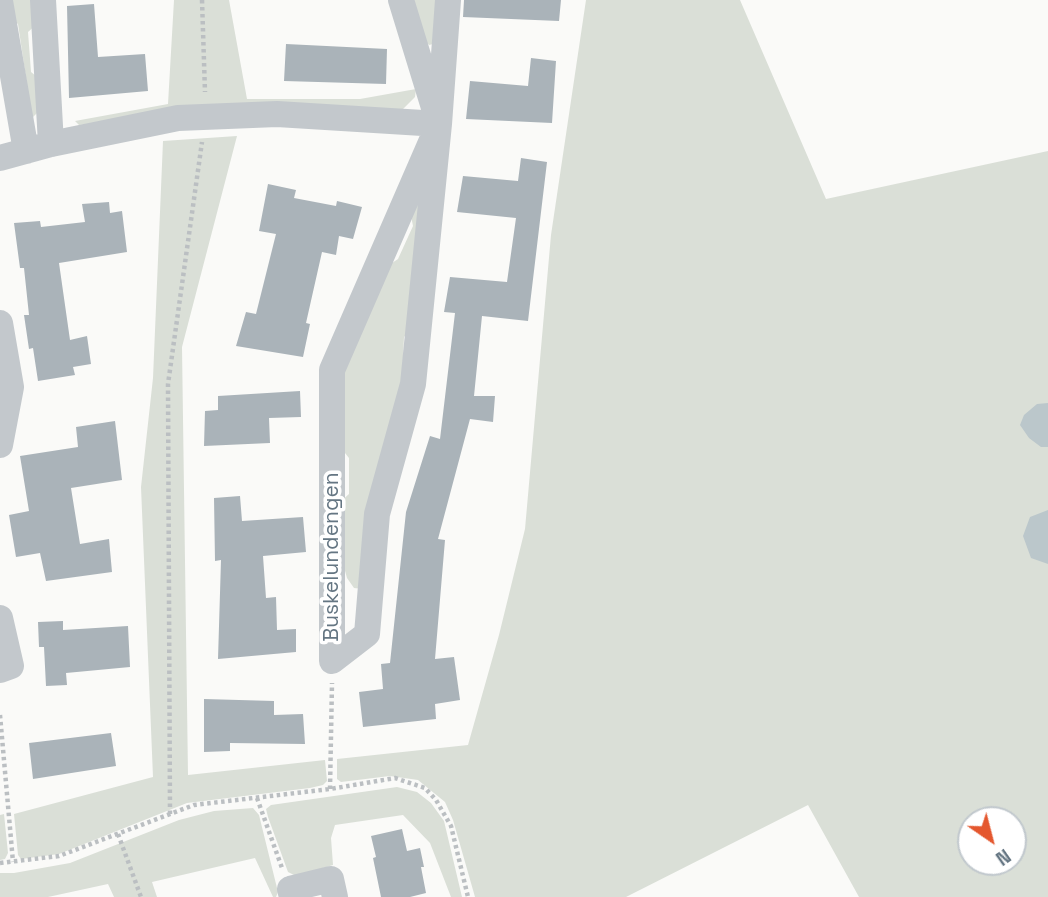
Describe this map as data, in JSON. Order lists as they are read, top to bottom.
{
  "streets": {
    "street": ["Buskelundengen"]
  },
  "north": "bottom right"
}
